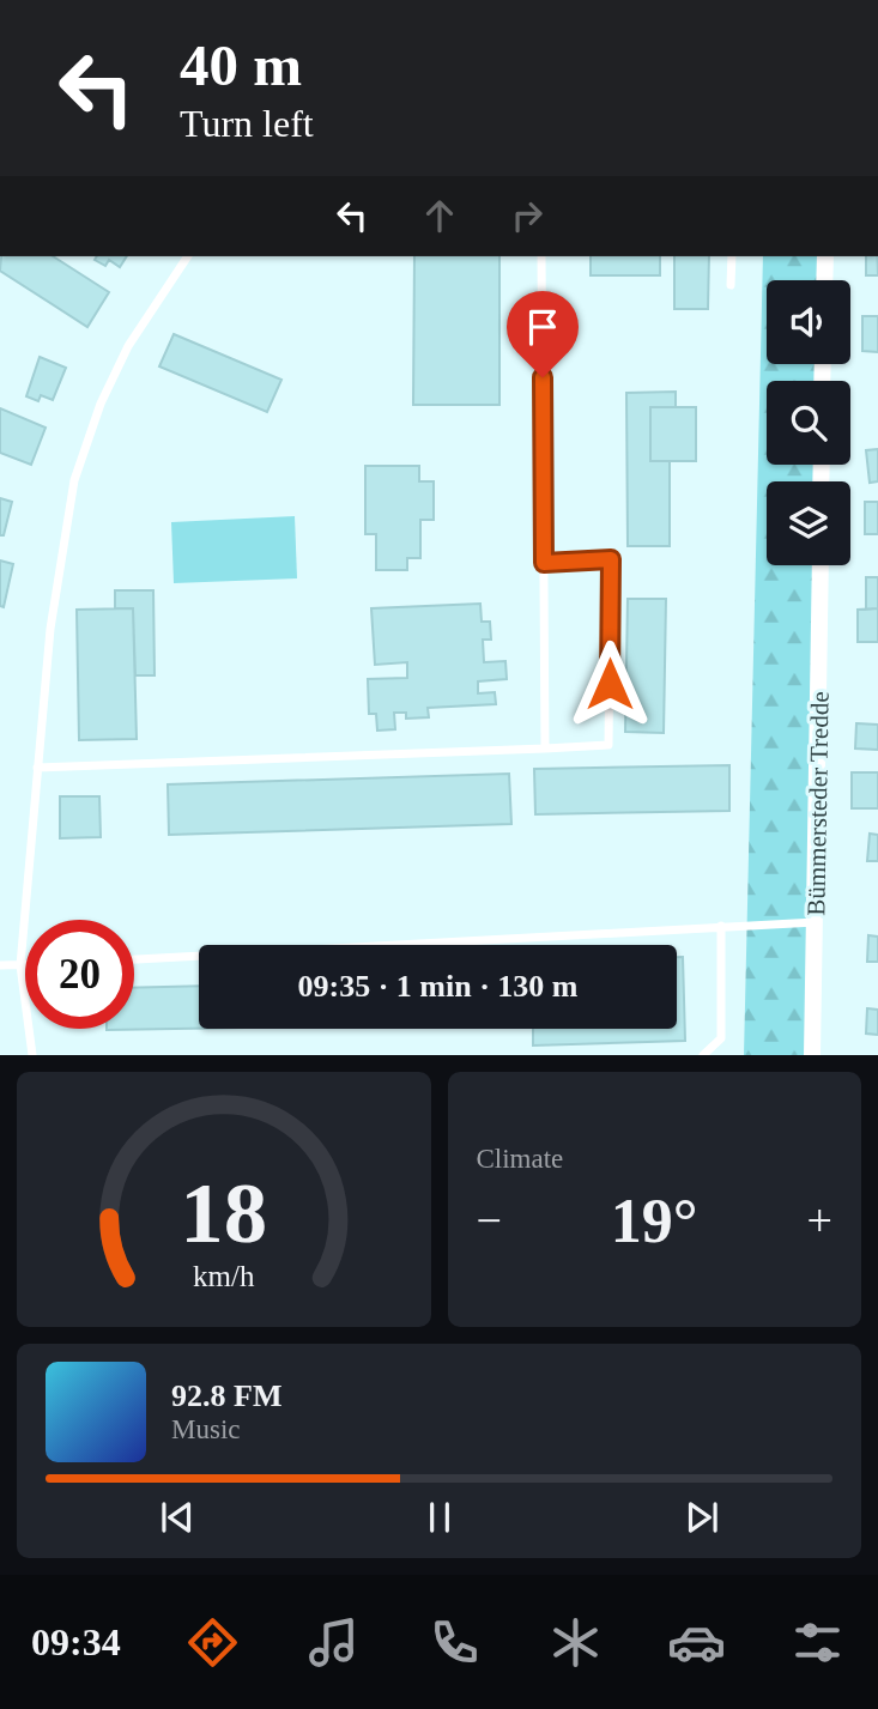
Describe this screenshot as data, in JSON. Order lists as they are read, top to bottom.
{
  "streets": {
    "street": ["Bümmersteder Tredde"]
  },
  "page": {
    "turn": ["40 m", "Turn left"],
    "limit": "20",
    "trip": "09:35 · 1 min · 130 m",
    "tile": "Climate",
    "heat": ["−", "19°", "+"],
    "song": ["92.8 FM", "Music"],
    "tabs": "09:34",
    "gauge": ["18", "km/h"]
  }
}
